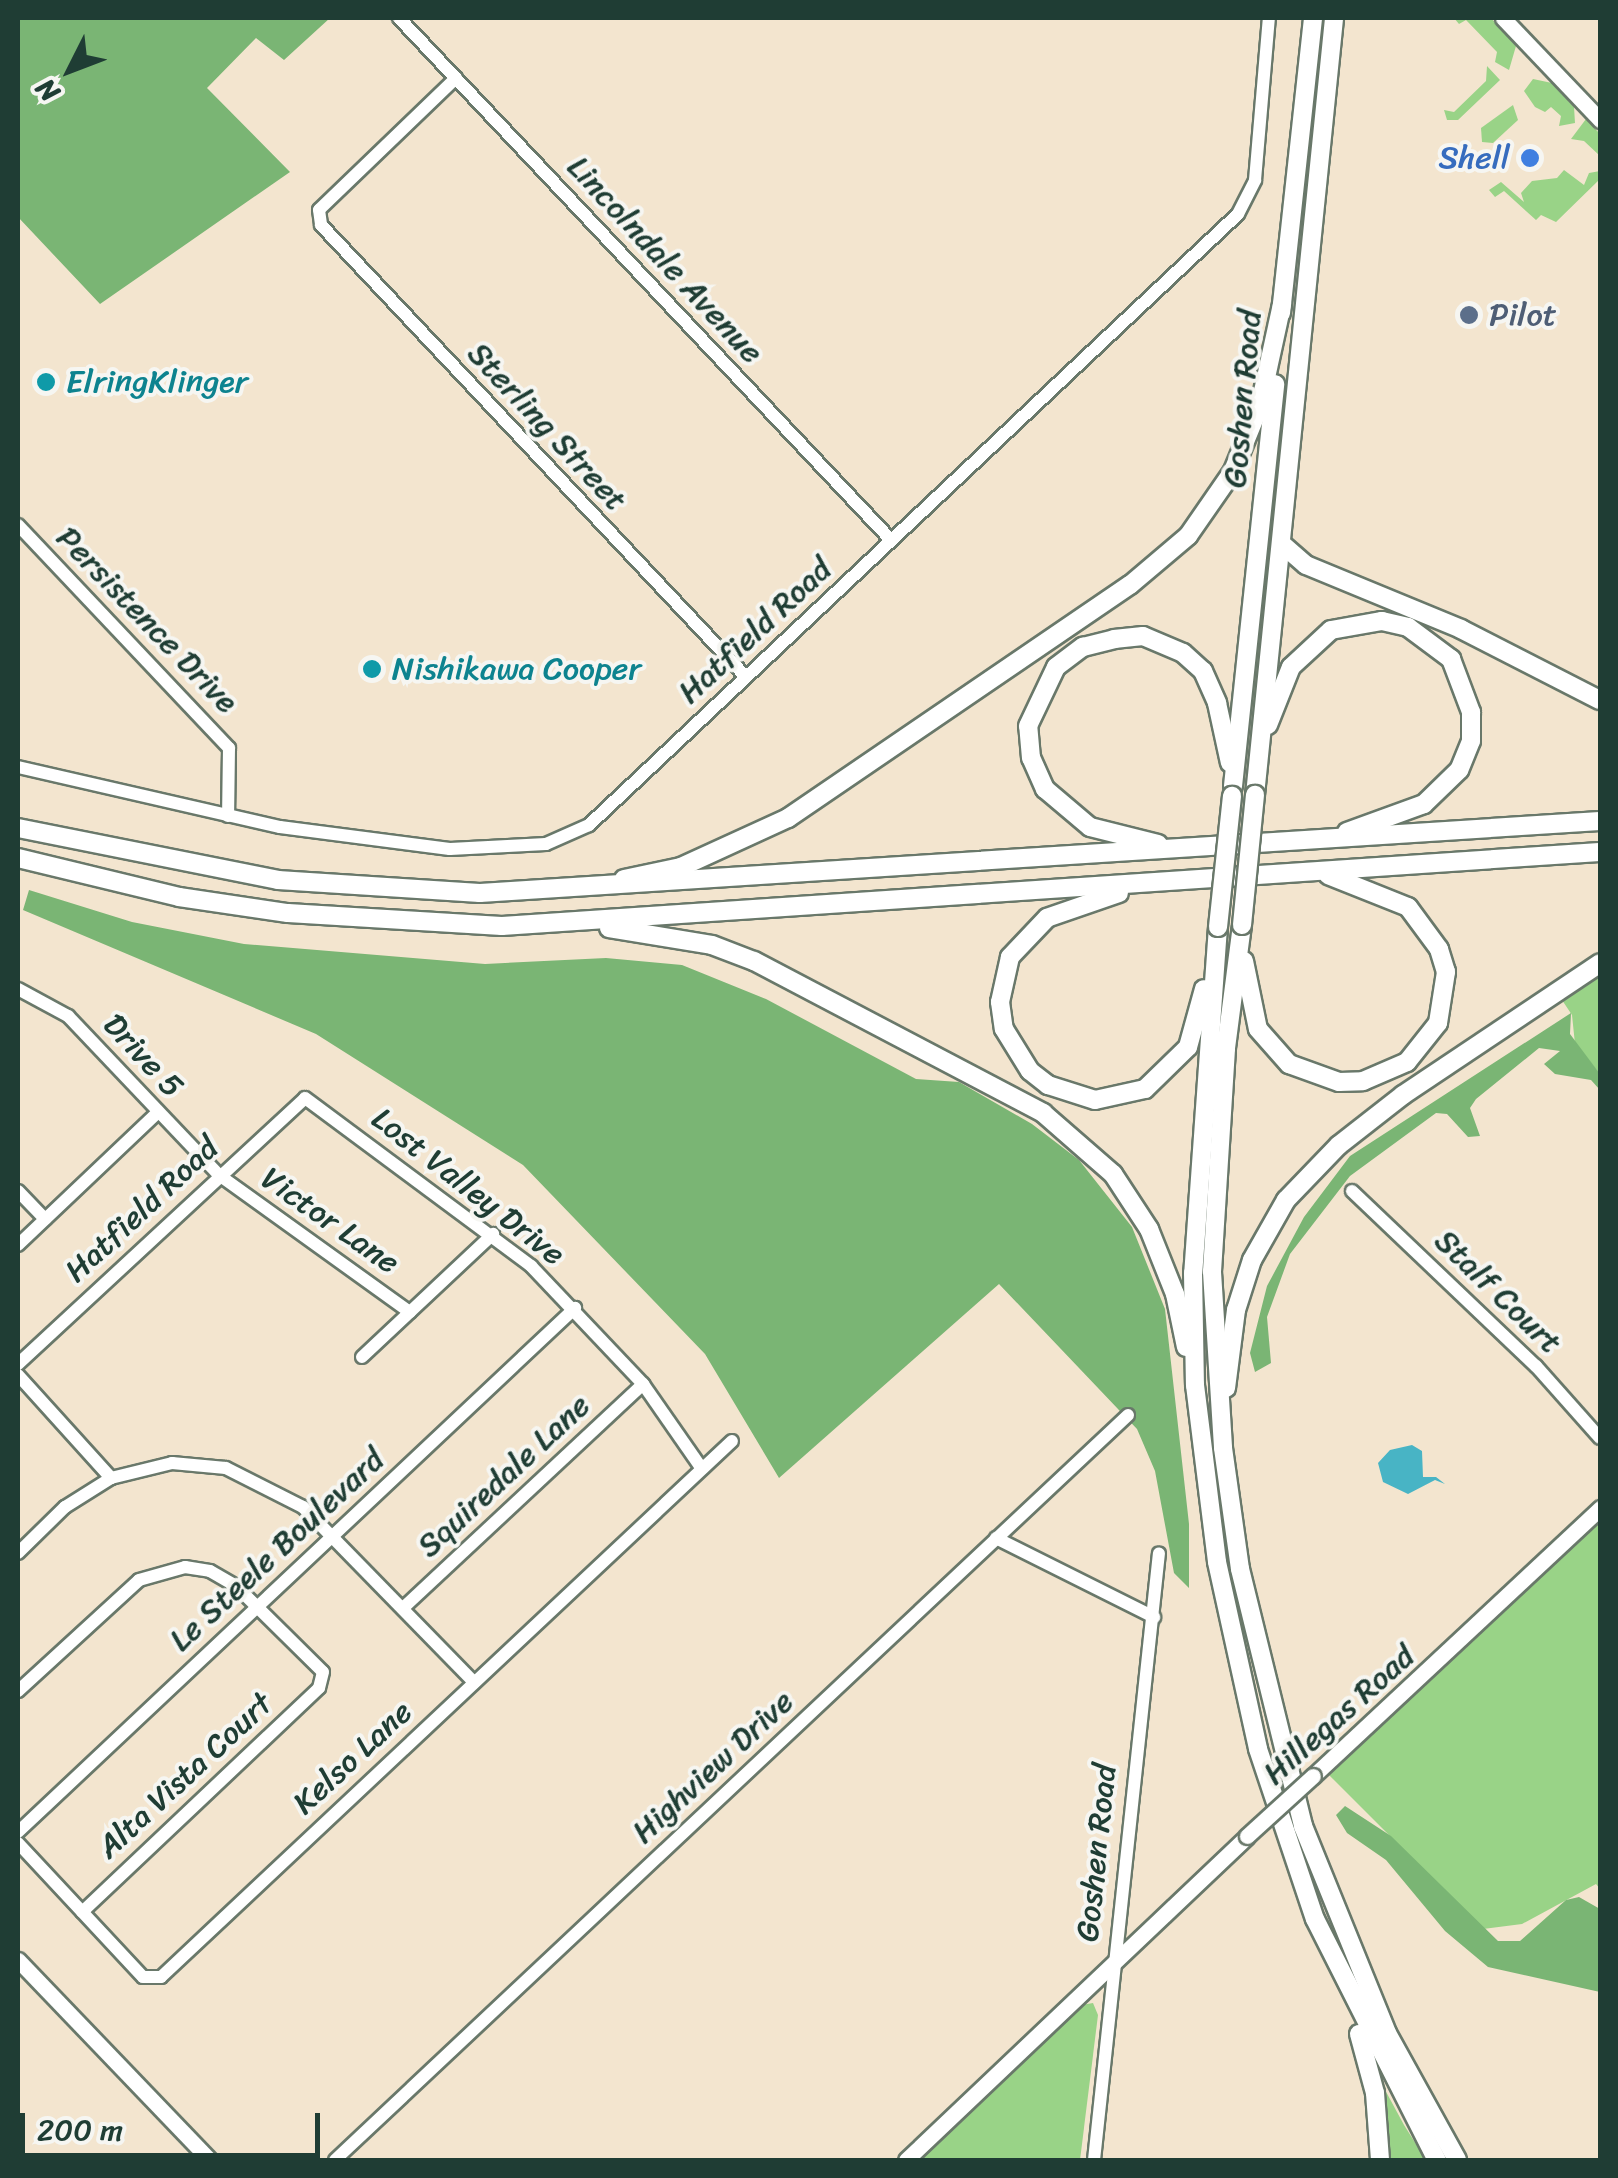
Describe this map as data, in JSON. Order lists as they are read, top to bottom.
{
  "streets": {
    "highway": ["Goshen Road"],
    "main road": ["Hillegas Road"],
    "street": [
      "Lincolndale Avenue",
      "Sterling Street",
      "Persistence Drive",
      "Hatfield Road",
      "Drive 5",
      "Lost Valley Drive",
      "Victor Lane",
      "Stalf Court",
      "Squiredale Lane",
      "Le Steele Boulevard",
      "Kelso Lane",
      "Highview Drive",
      "Alta Vista Court"
    ]
  },
  "crossings": [
    ["Lincolndale Avenue", "Sterling Street"],
    ["Lincolndale Avenue", "Hatfield Road"],
    ["Goshen Road", "Hillegas Road"],
    ["Sterling Street", "Hatfield Road"],
    ["Persistence Drive", "Hatfield Road"],
    ["Hatfield Road", "Drive 5"],
    ["Hatfield Road", "Lost Valley Drive"],
    ["Hatfield Road", "Victor Lane"],
    ["Drive 5", "Victor Lane"],
    ["Lost Valley Drive", "Squiredale Lane"],
    ["Lost Valley Drive", "Le Steele Boulevard"],
    ["Lost Valley Drive", "Kelso Lane"],
    ["Le Steele Boulevard", "Alta Vista Court"],
    ["Kelso Lane", "Alta Vista Court"]
  ],
  "places": [
    "Shell",
    "Pilot",
    "ElringKlinger",
    "Nishikawa Cooper"
  ],
  "scale_bar": "200 m",
  "north": "bottom left"
}
